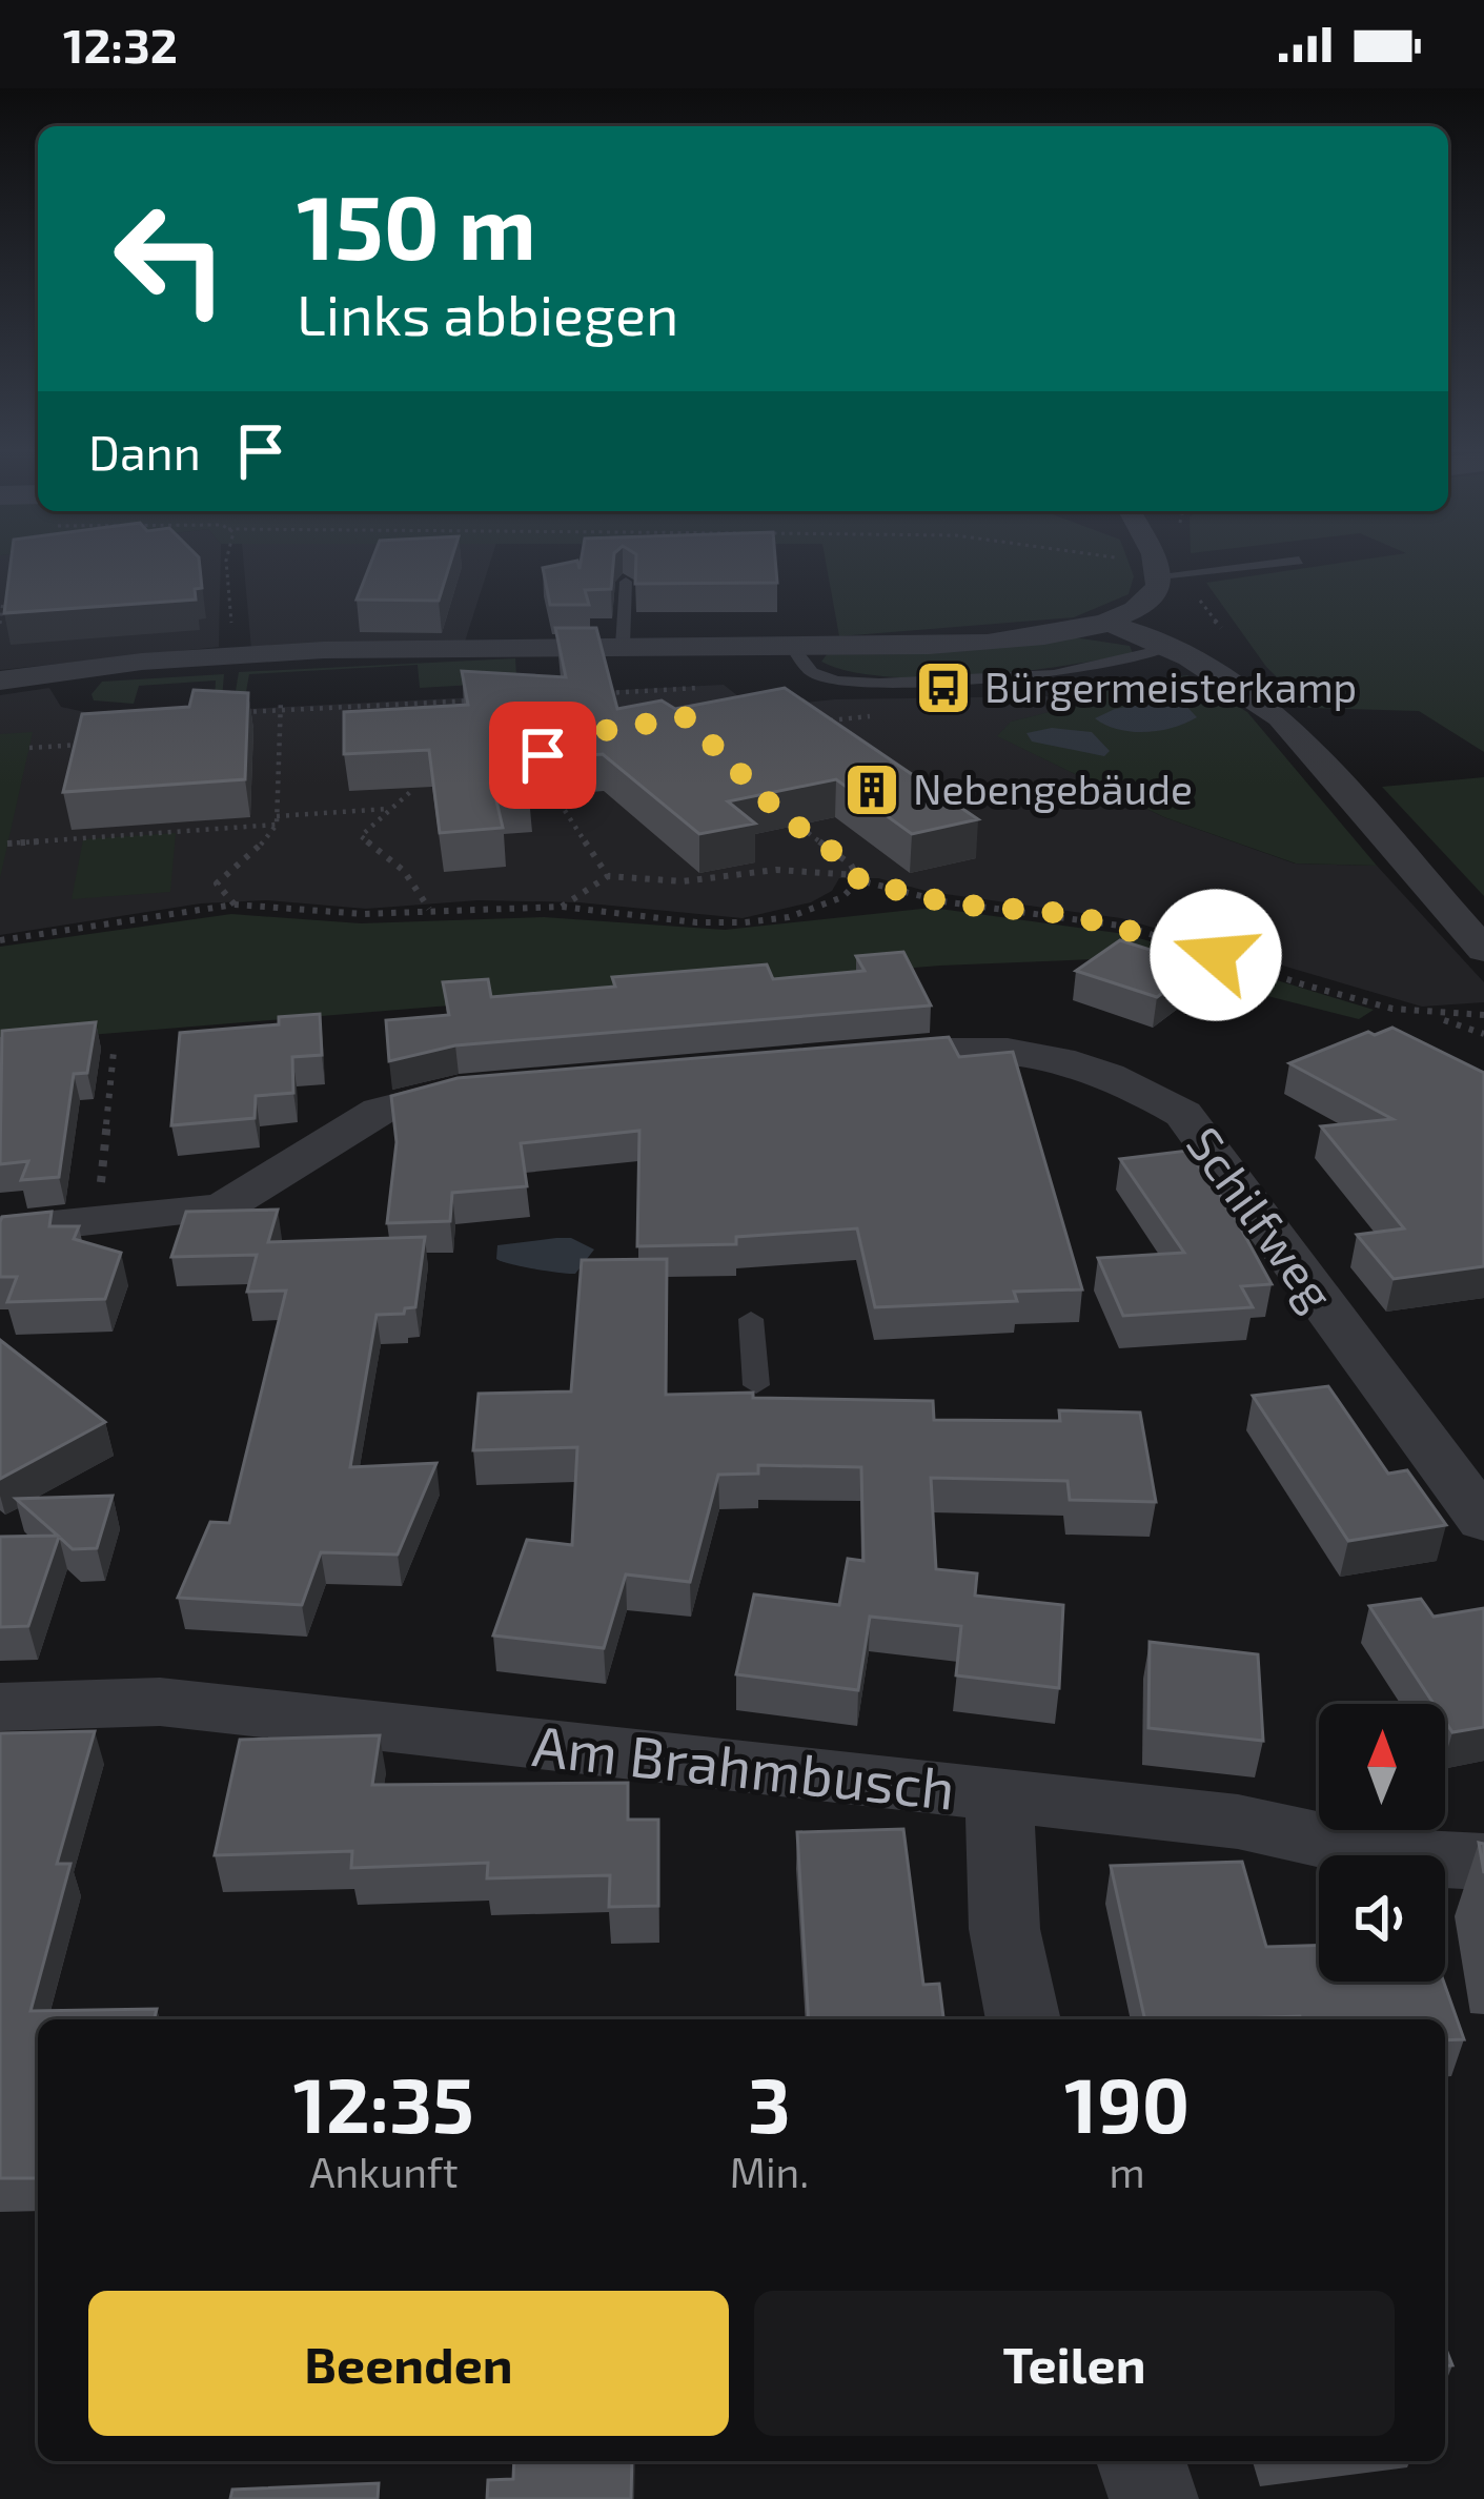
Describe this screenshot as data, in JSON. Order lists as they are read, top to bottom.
{
  "streets": {
    "street": ["Schilfweg", "Am Brahmbusch"]
  },
  "places": {
    "bus stop": ["Bürgermeisterkamp"],
    "building": ["Nebengebäude"]
  },
  "north": "top",
  "page": {
    "status": "12:32",
    "turn": ["150 m", "Links abbiegen"],
    "then": "Dann",
    "eta": [
      "12:35",
      "Ankunft",
      "3",
      "Min.",
      "190",
      "m"
    ],
    "buttons": ["Beenden", "Teilen"]
  }
}
